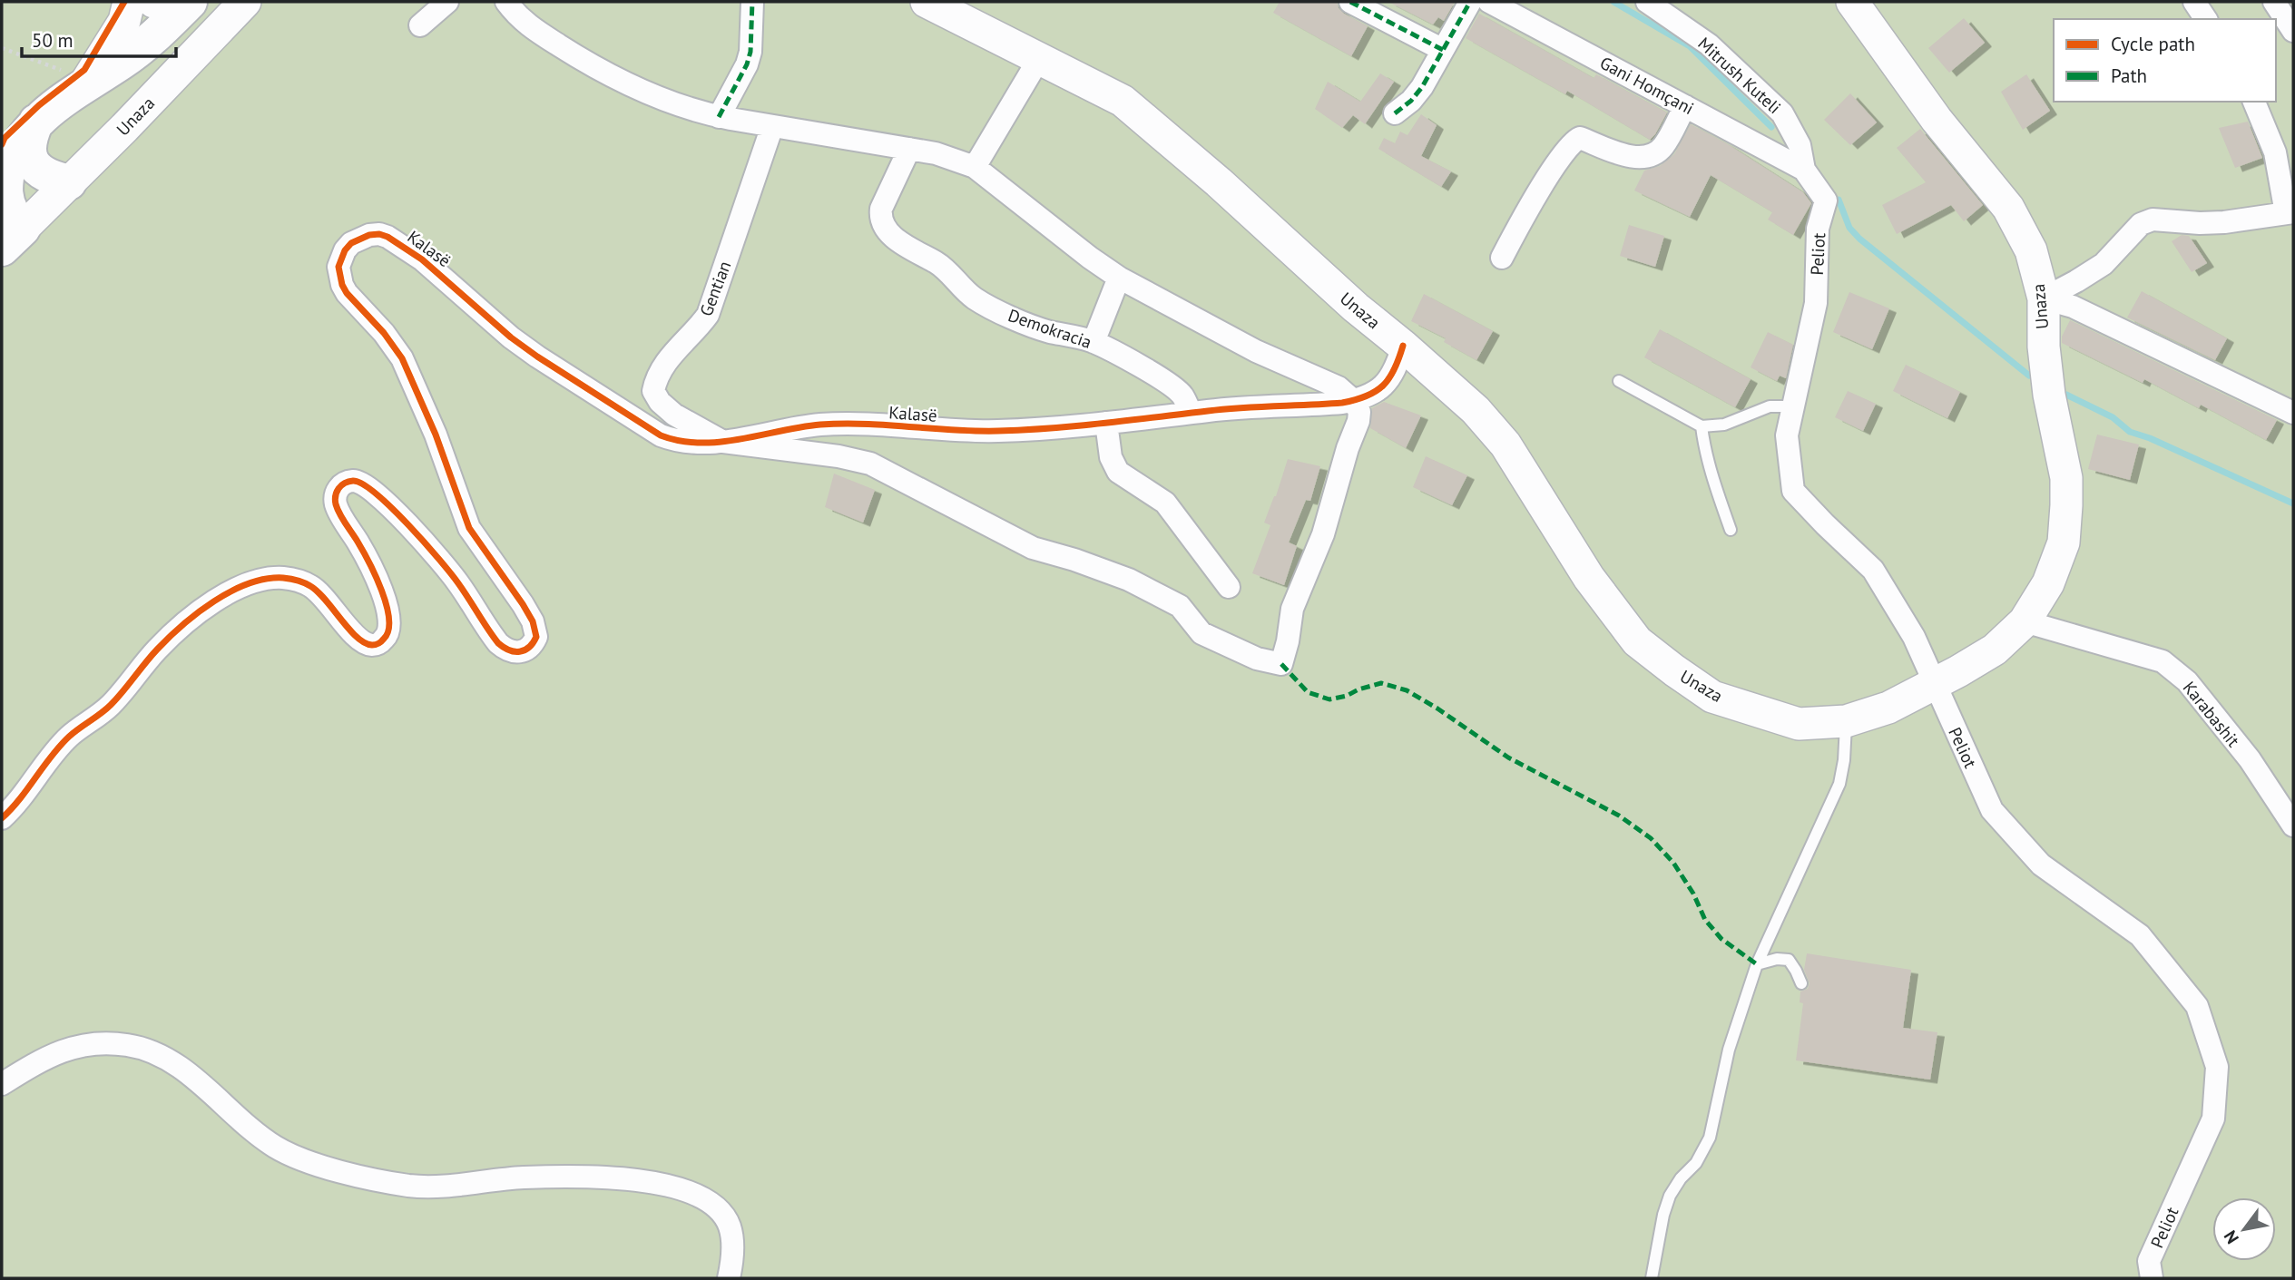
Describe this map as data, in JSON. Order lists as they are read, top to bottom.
{
  "streets": {
    "main road": ["Unaza"],
    "street": [
      "Mitrush Kuteli",
      "Gani Homçani",
      "Kalasë",
      "Peliot",
      "Gentian",
      "Demokracia",
      "Karabashit"
    ]
  },
  "crossings": [
    ["Mitrush Kuteli", "Gani Homçani"],
    ["Mitrush Kuteli", "Peliot"],
    ["Gani Homçani", "Peliot"],
    ["Unaza", "Kalasë"],
    ["Unaza", "Peliot"],
    ["Unaza", "Karabashit"],
    ["Kalasë", "Gentian"],
    ["Kalasë", "Demokracia"]
  ],
  "legend": ["Cycle path", "Path"],
  "scale_bar": "50 m",
  "north": "bottom left"
}
